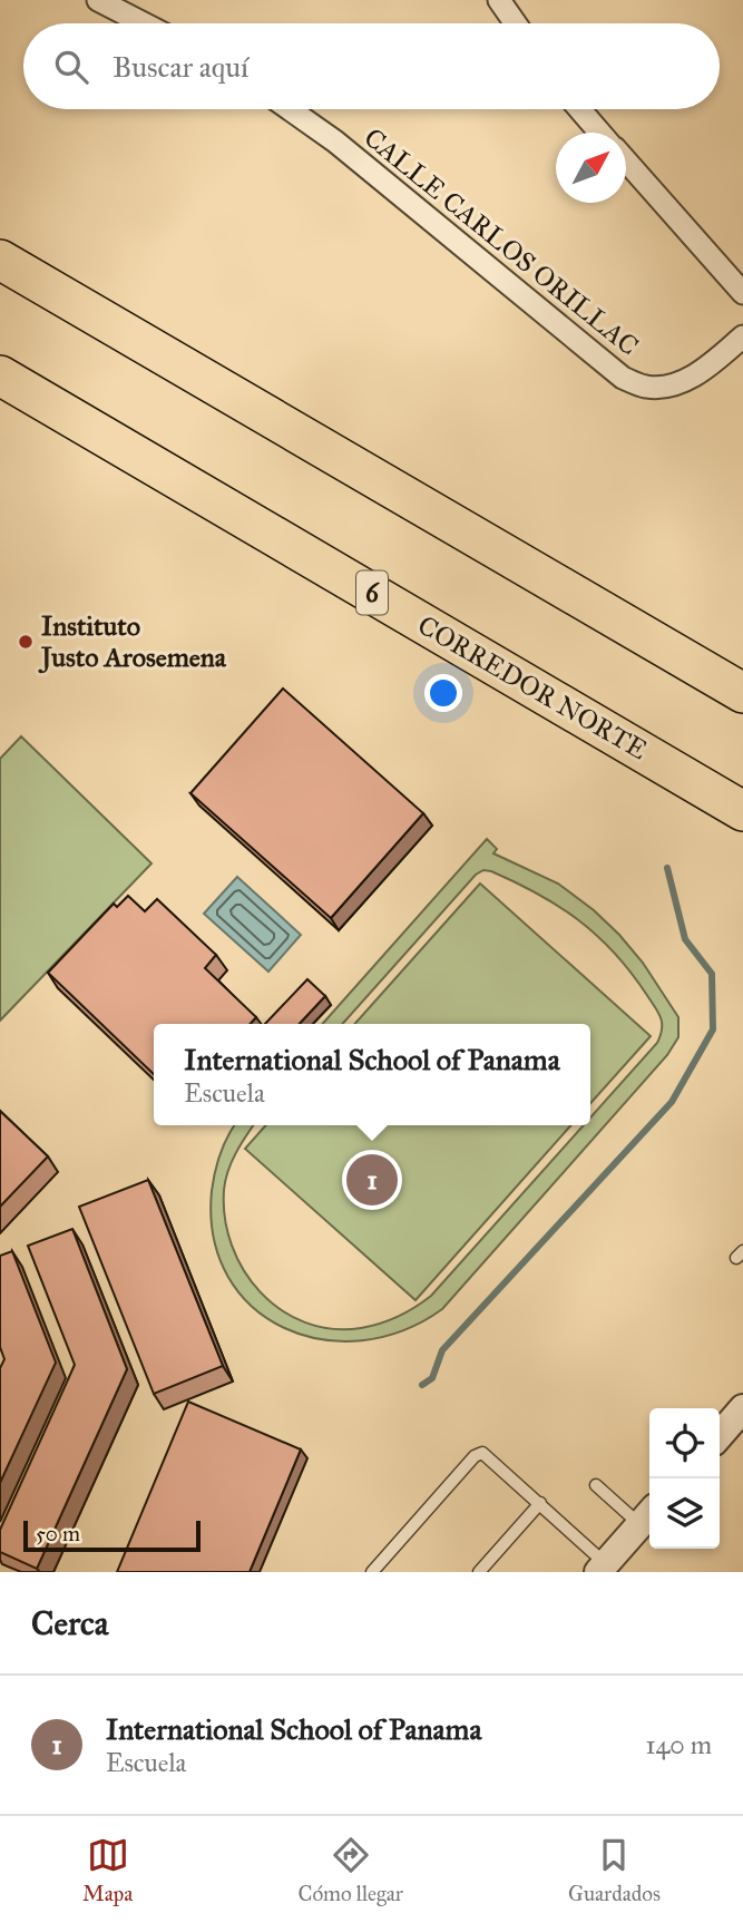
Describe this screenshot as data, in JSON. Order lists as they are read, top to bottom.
{
  "streets": {
    "highway": ["6", "CORREDOR NORTE"],
    "street": ["CALLE CARLOS ORILLAC"]
  },
  "places": ["Instituto Justo Arosemena"],
  "scale_bar": "50 m",
  "north": "top right",
  "page": {
    "search": "Buscar aquí",
    "popup": ["International School of Panama", "Escuela"],
    "pins": "1",
    "scale": "50 m",
    "heading": "Cerca",
    "list": [
      {
        "mark": "1",
        "name": "International School of Panama",
        "note": "Escuela",
        "value": "140 m"
      }
    ],
    "nav": ["Mapa", "Cómo llegar", "Guardados"]
  }
}
